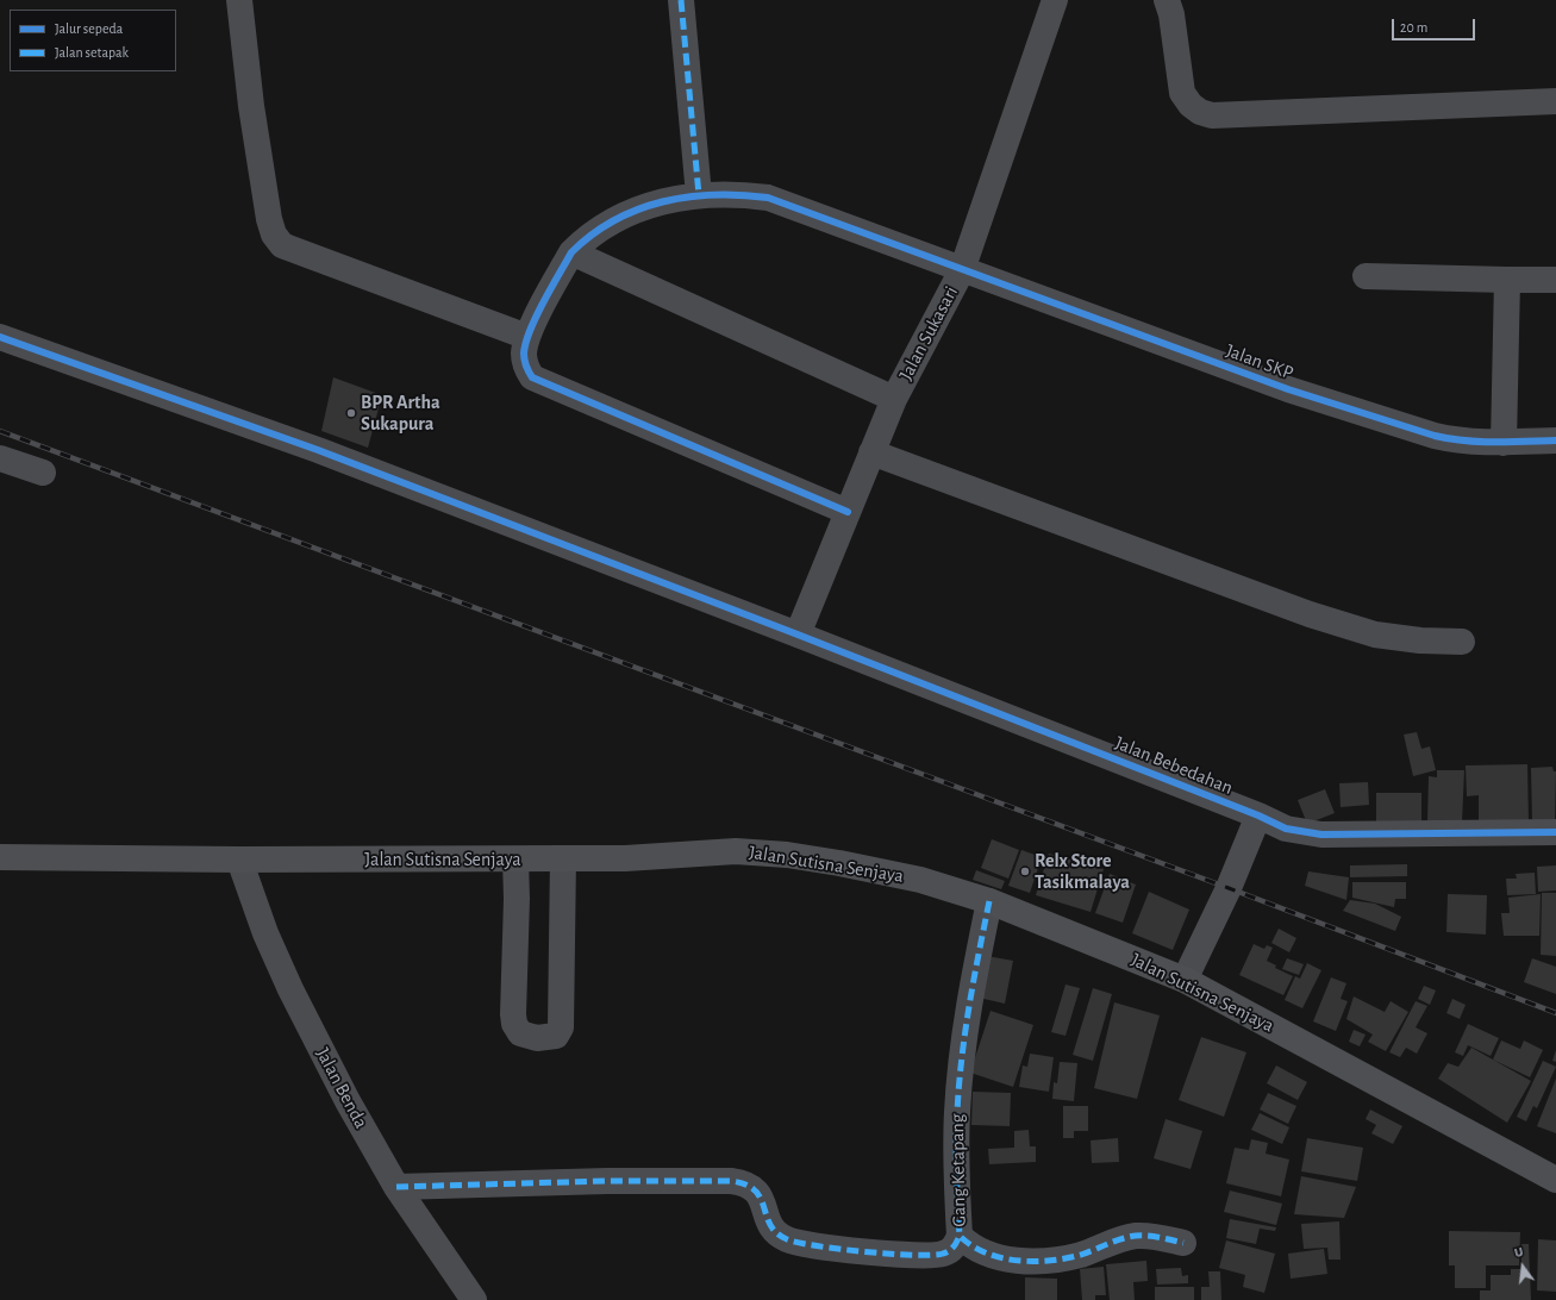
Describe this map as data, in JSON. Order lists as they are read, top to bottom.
{
  "streets": {
    "main road": ["Jalan Sutisna Senjaya"],
    "street": [
      "Jalan Sukasari",
      "Jalan SKP",
      "Jalan Bebedahan",
      "Jalan Benda",
      "Gang Ketapang"
    ]
  },
  "crossings": [
    ["Jalan Sukasari", "Jalan SKP"],
    ["Jalan Sukasari", "Jalan Bebedahan"],
    ["Jalan Sutisna Senjaya", "Jalan Benda"],
    ["Jalan Sutisna Senjaya", "Gang Ketapang"]
  ],
  "places": ["BPR Artha Sukapura", "Relx Store Tasikmalaya"],
  "legend": ["Jalur sepeda", "Jalan setapak"],
  "scale_bar": "20 m",
  "north": "top"
}
